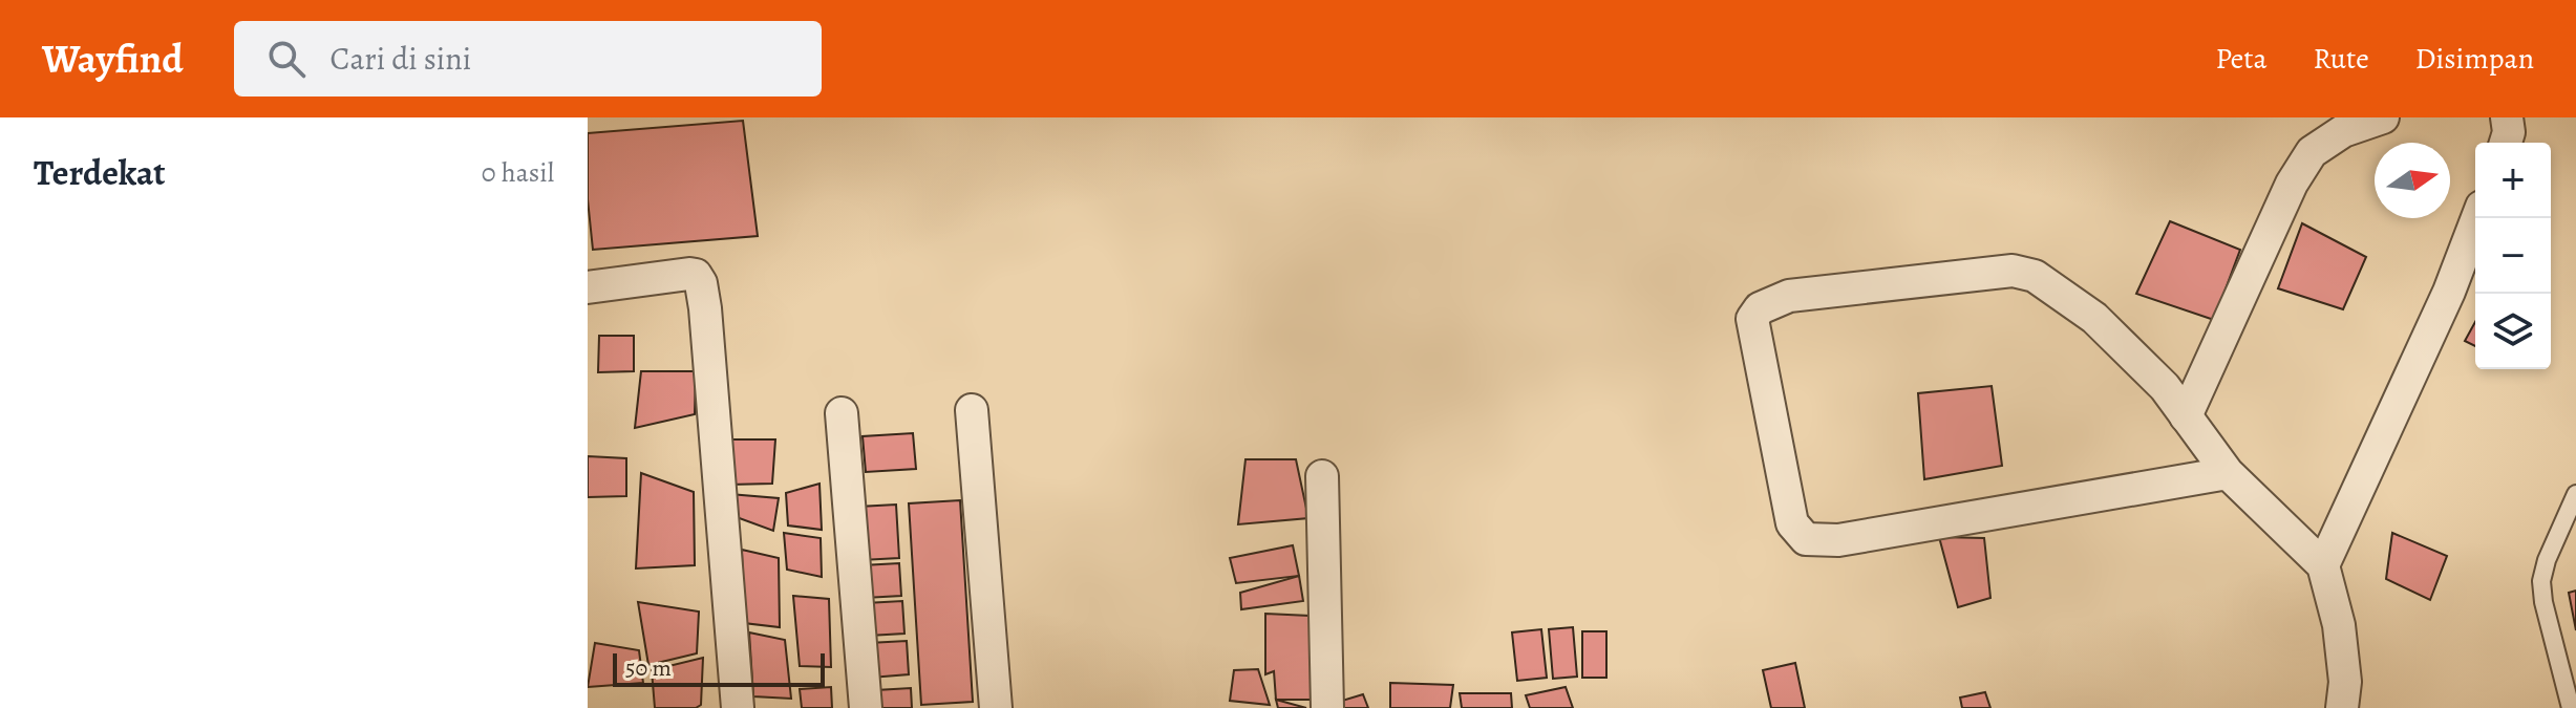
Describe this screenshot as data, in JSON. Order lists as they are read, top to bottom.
{
  "scale_bar": "50 m",
  "north": "right",
  "page": {
    "header": "Wayfind",
    "search": "Cari di sini",
    "nav": ["Peta", "Rute", "Disimpan"],
    "heading": ["Terdekat", "0 hasil"],
    "map_buttons": ["+", "−"],
    "scale": "50 m"
  }
}
